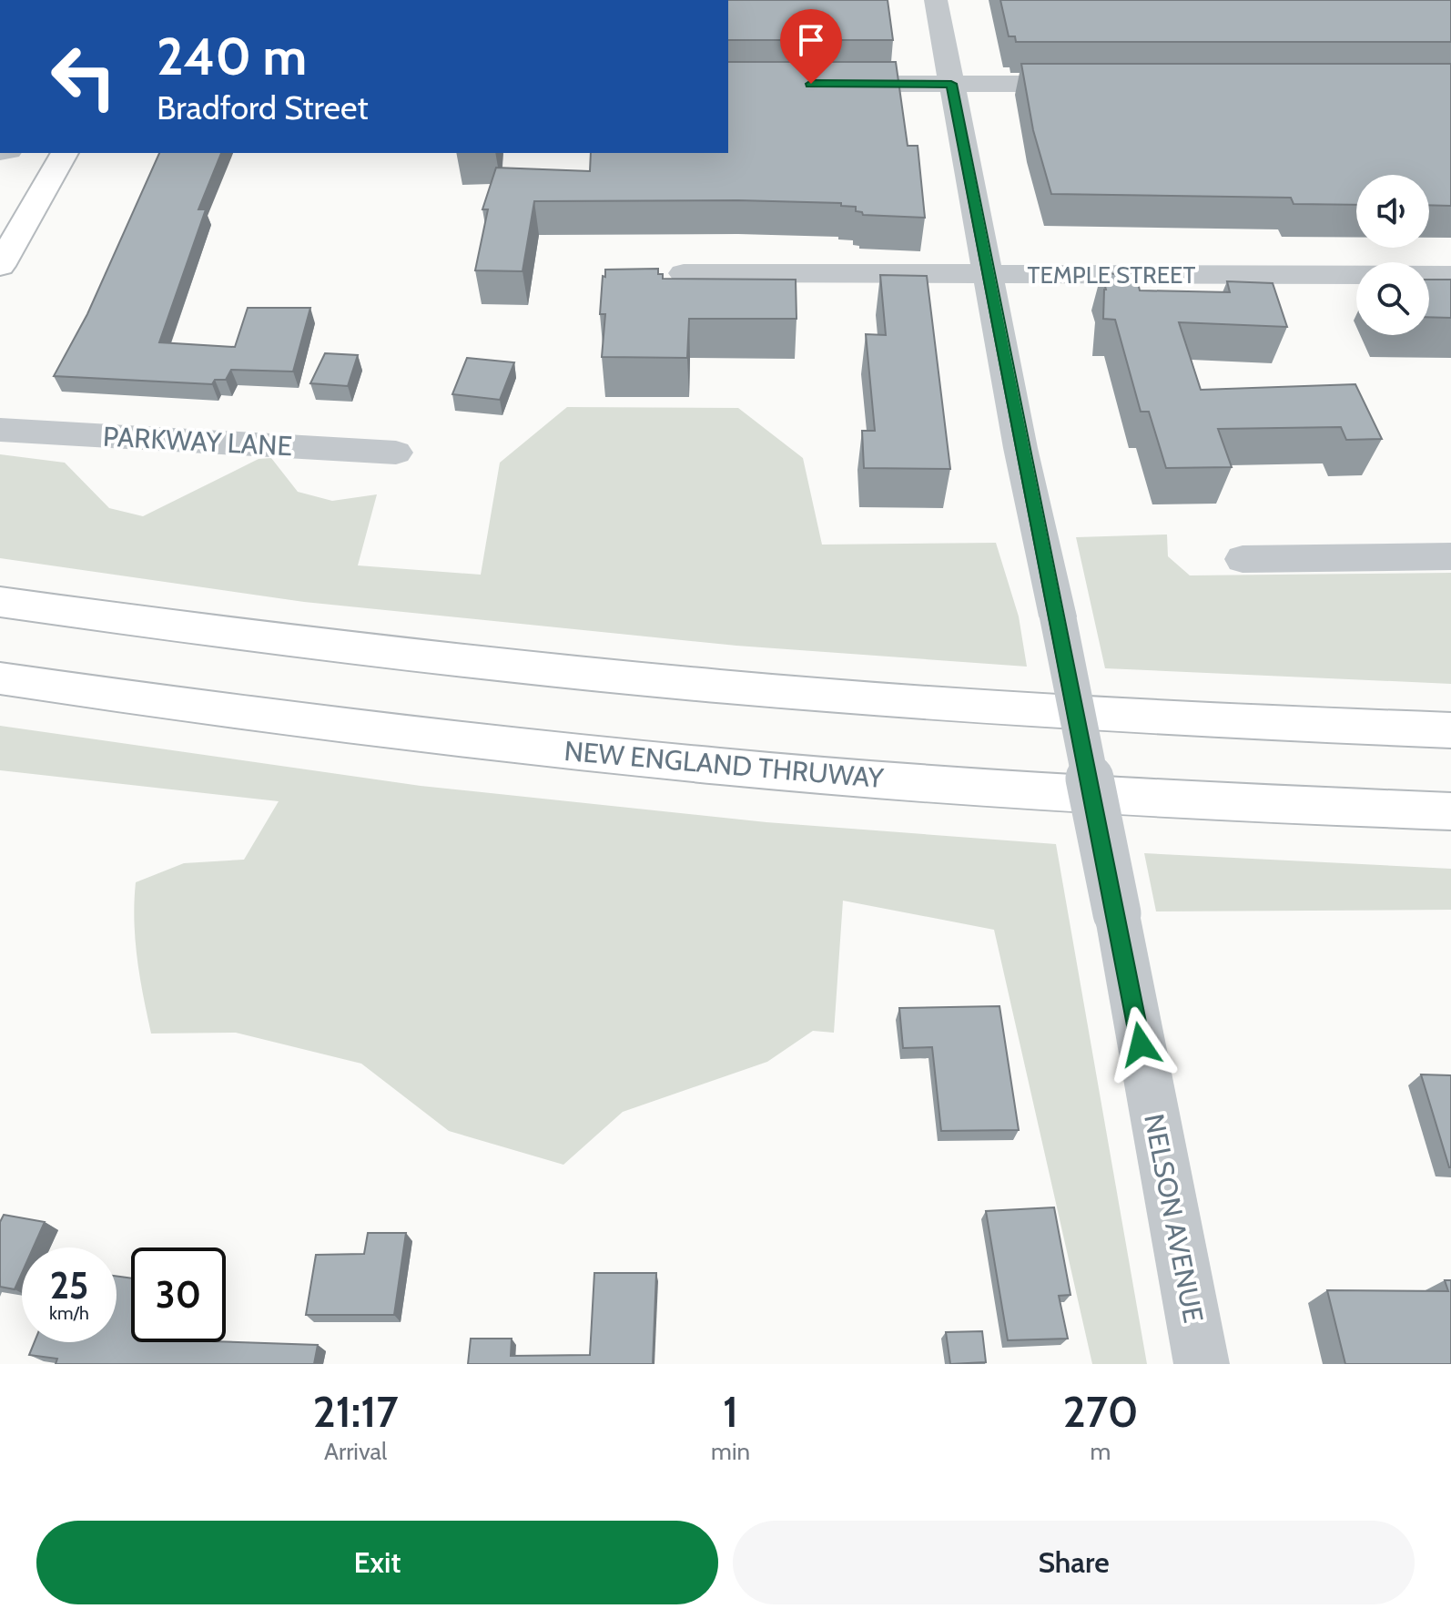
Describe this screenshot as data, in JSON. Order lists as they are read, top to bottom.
{
  "streets": {
    "main road": ["NEW ENGLAND THRUWAY"],
    "street": ["TEMPLE STREET", "PARKWAY LANE", "NELSON AVENUE"]
  },
  "crossings": [
    ["TEMPLE STREET", "NELSON AVENUE"]
  ],
  "page": {
    "turn": ["240 m", "Bradford Street"],
    "speed": "25 km/h",
    "limit": "30",
    "eta": [
      "21:17",
      "Arrival",
      "1",
      "min",
      "270",
      "m"
    ],
    "buttons": ["Exit", "Share"]
  }
}
